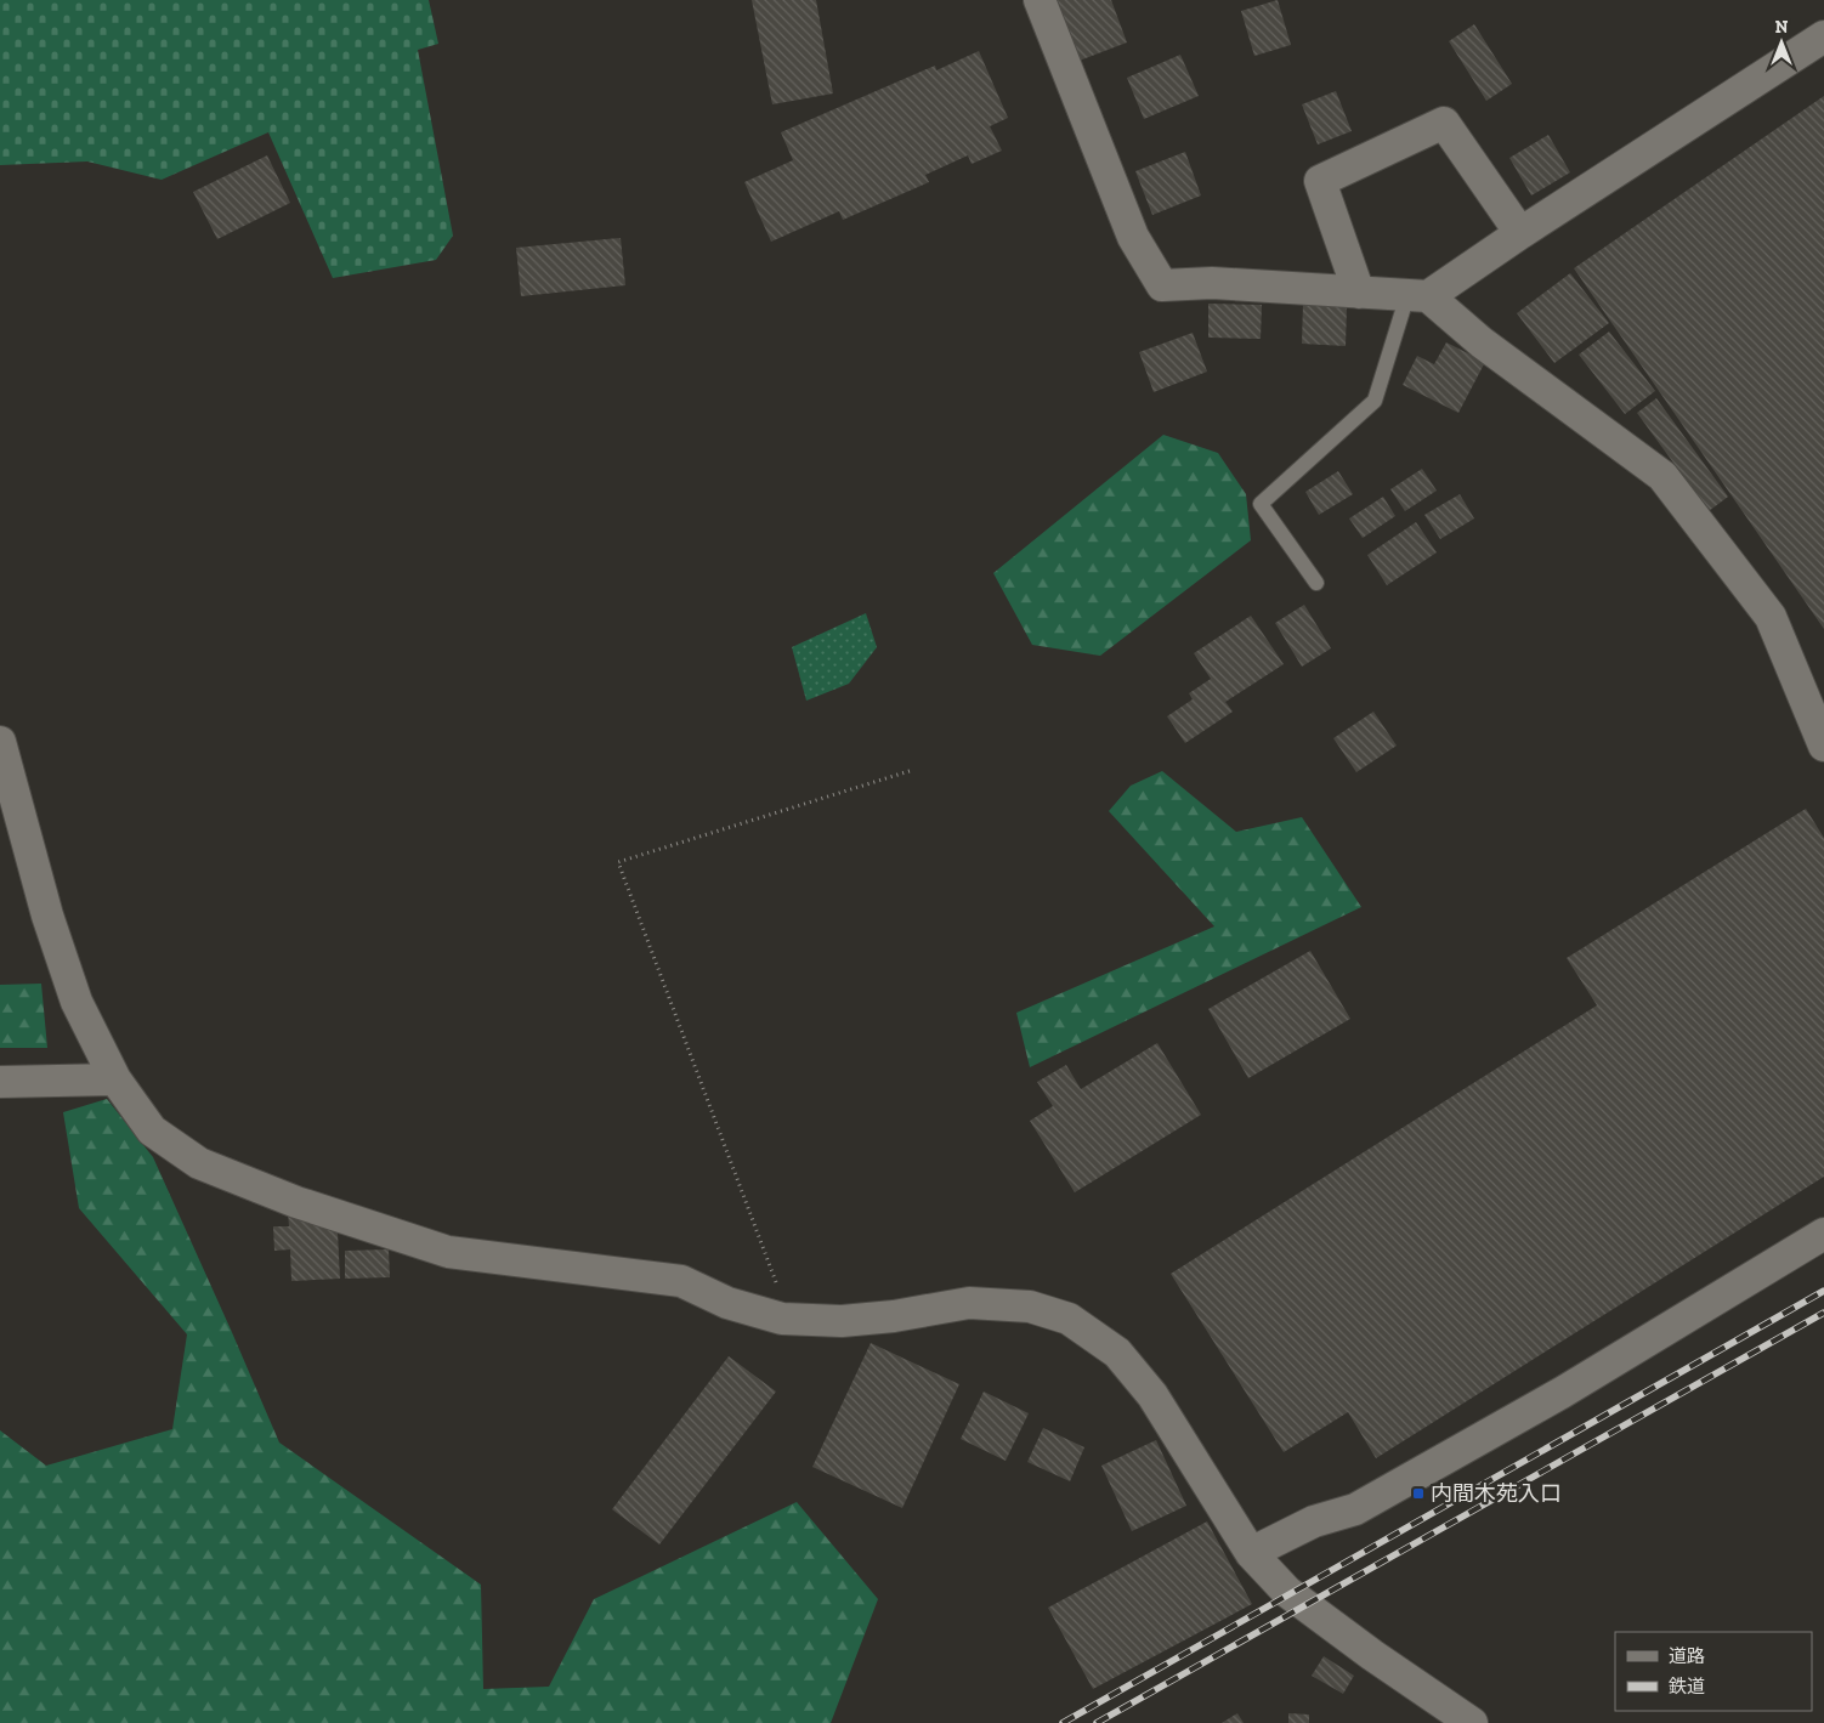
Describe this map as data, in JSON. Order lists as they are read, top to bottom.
{
  "places": {
    "transit": ["内間木苑入口"]
  },
  "legend": ["道路", "鉄道"],
  "north": "top"
}
